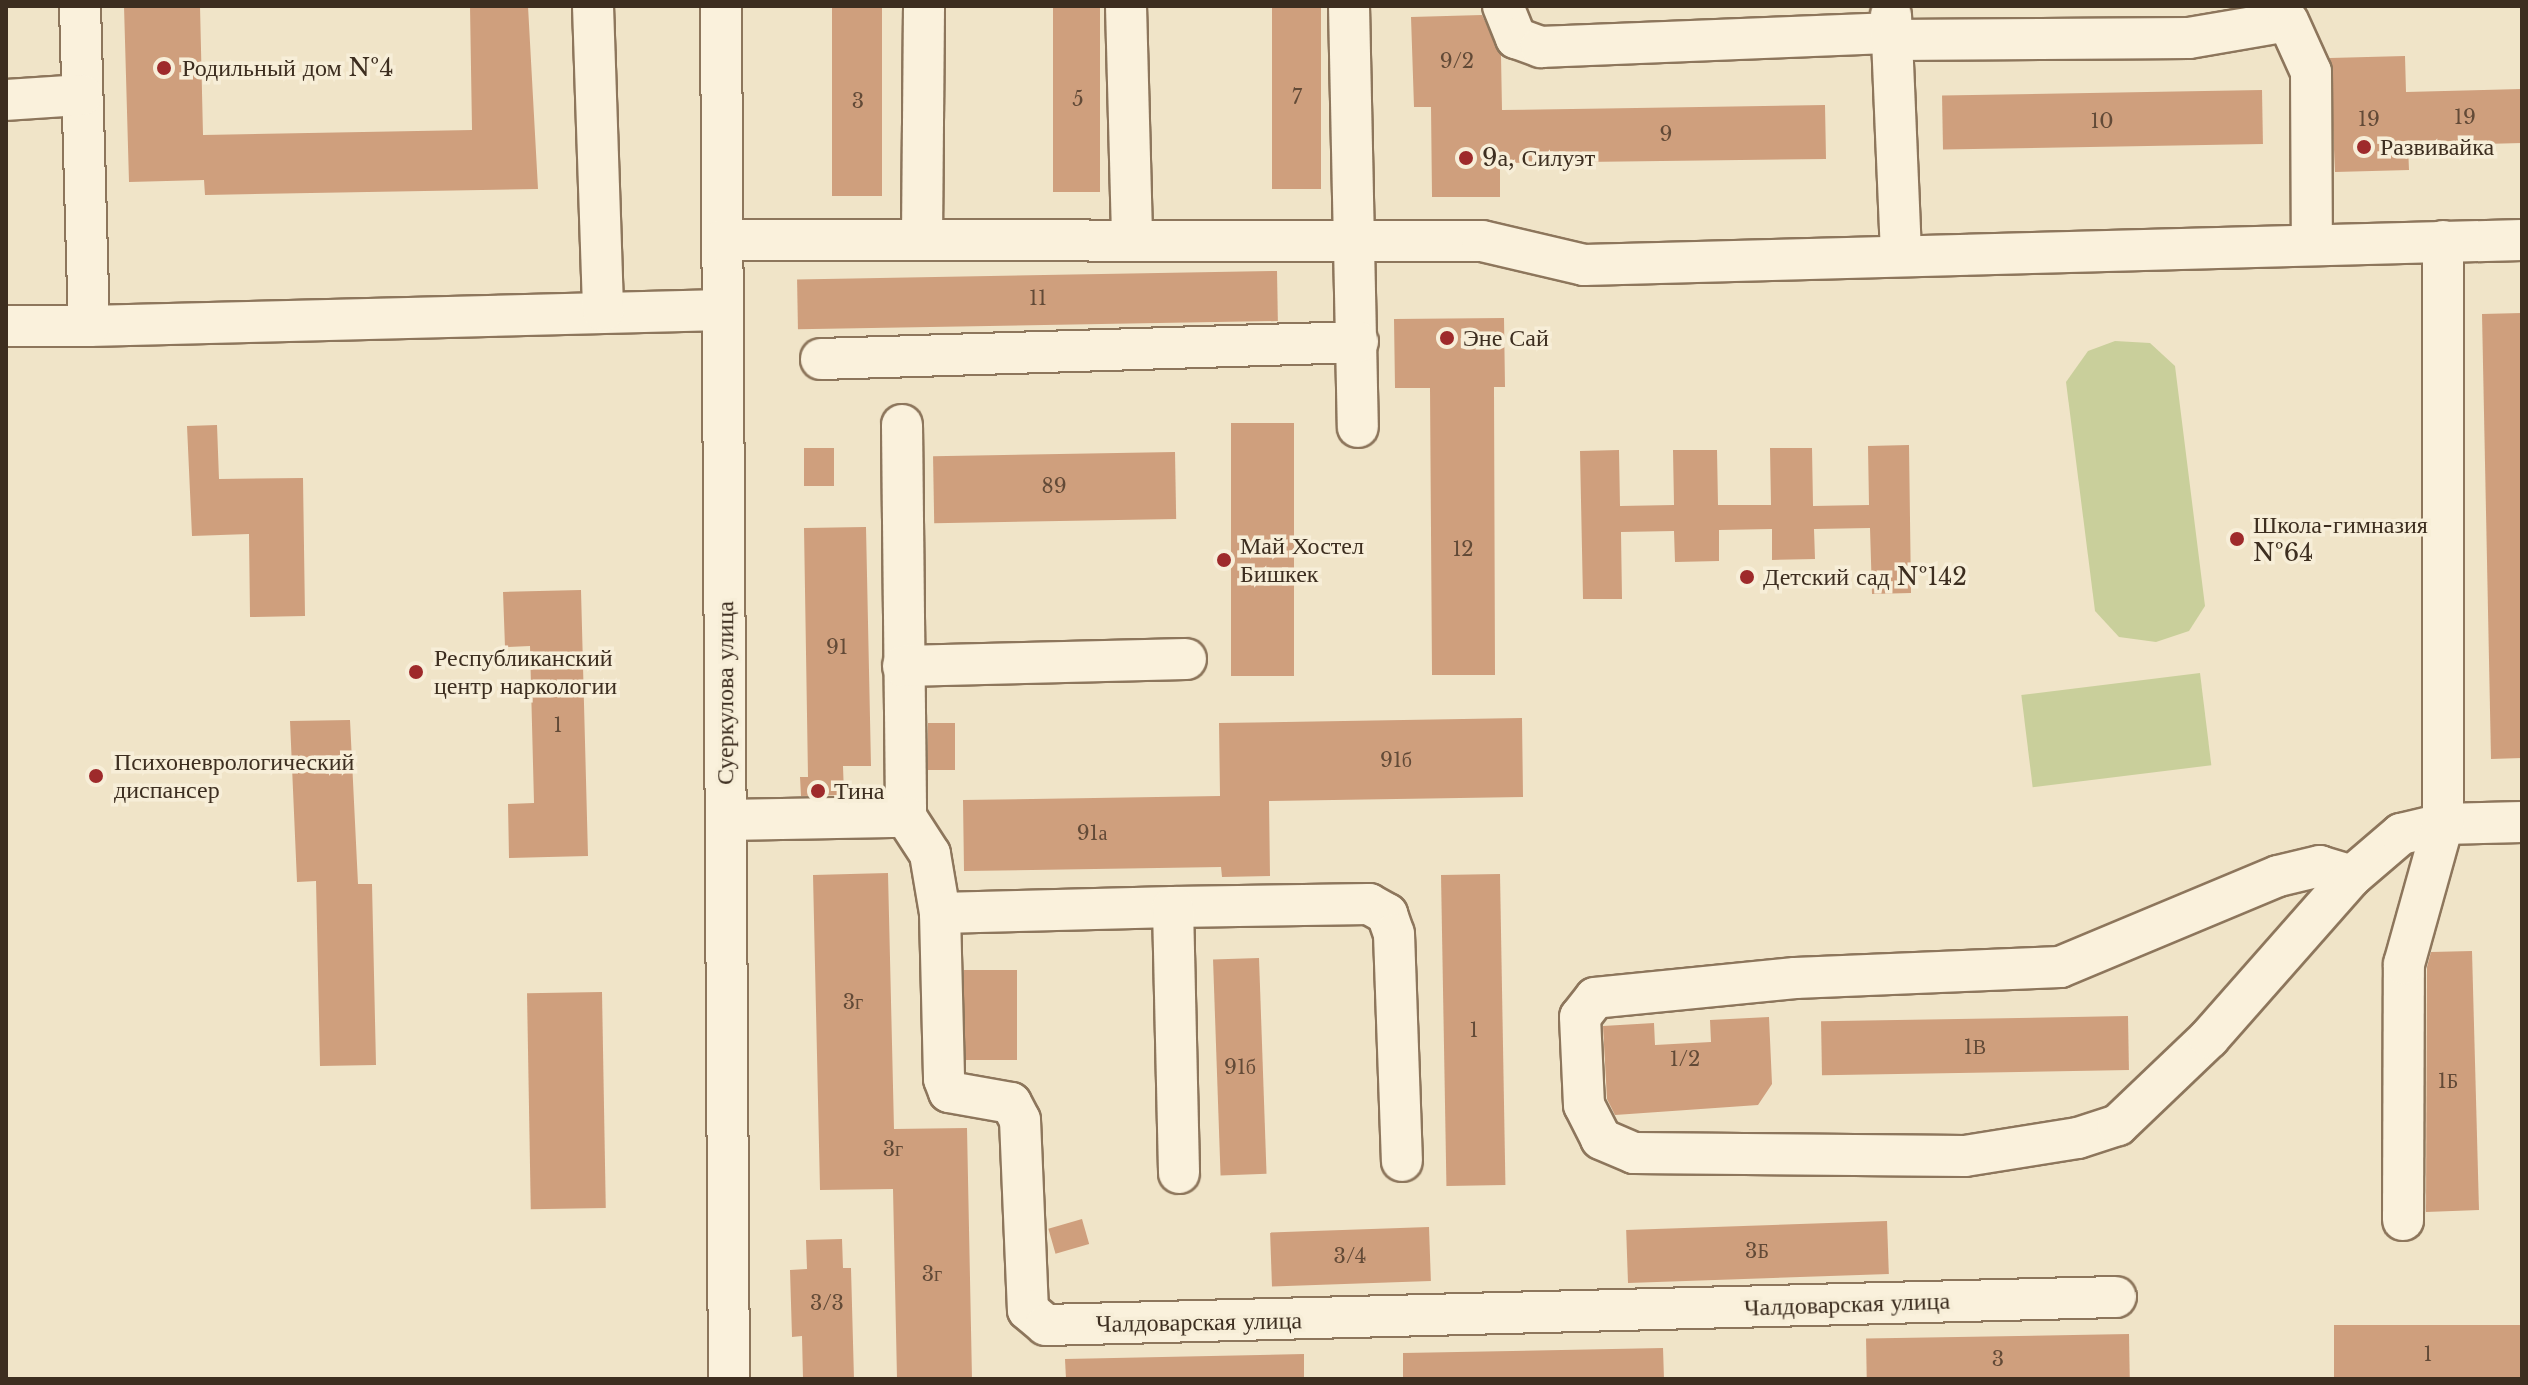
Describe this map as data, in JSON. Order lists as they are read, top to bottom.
{
  "streets": {
    "street": ["Суеркулова улица", "Чалдоварская улица"]
  },
  "places": [
    "Родильный дом №4",
    "Развивайка",
    "9а, Силуэт",
    "Эне Сай",
    "Школа-гимназия №64",
    "Май Хостел Бишкек",
    "Детский сад №142",
    "Республиканский центр наркологии",
    "Психоневрологический диспансер",
    "Тина"
  ],
  "house_numbers": [
    "9/2",
    "7",
    "5",
    "3",
    "19",
    "19",
    "10",
    "9",
    "11",
    "89",
    "12",
    "91",
    "1",
    "91б",
    "91а",
    "3г",
    "1",
    "1В",
    "1/2",
    "91б",
    "1Б",
    "3г",
    "3Б",
    "3/4",
    "3г",
    "3/3",
    "1",
    "3"
  ]
}
